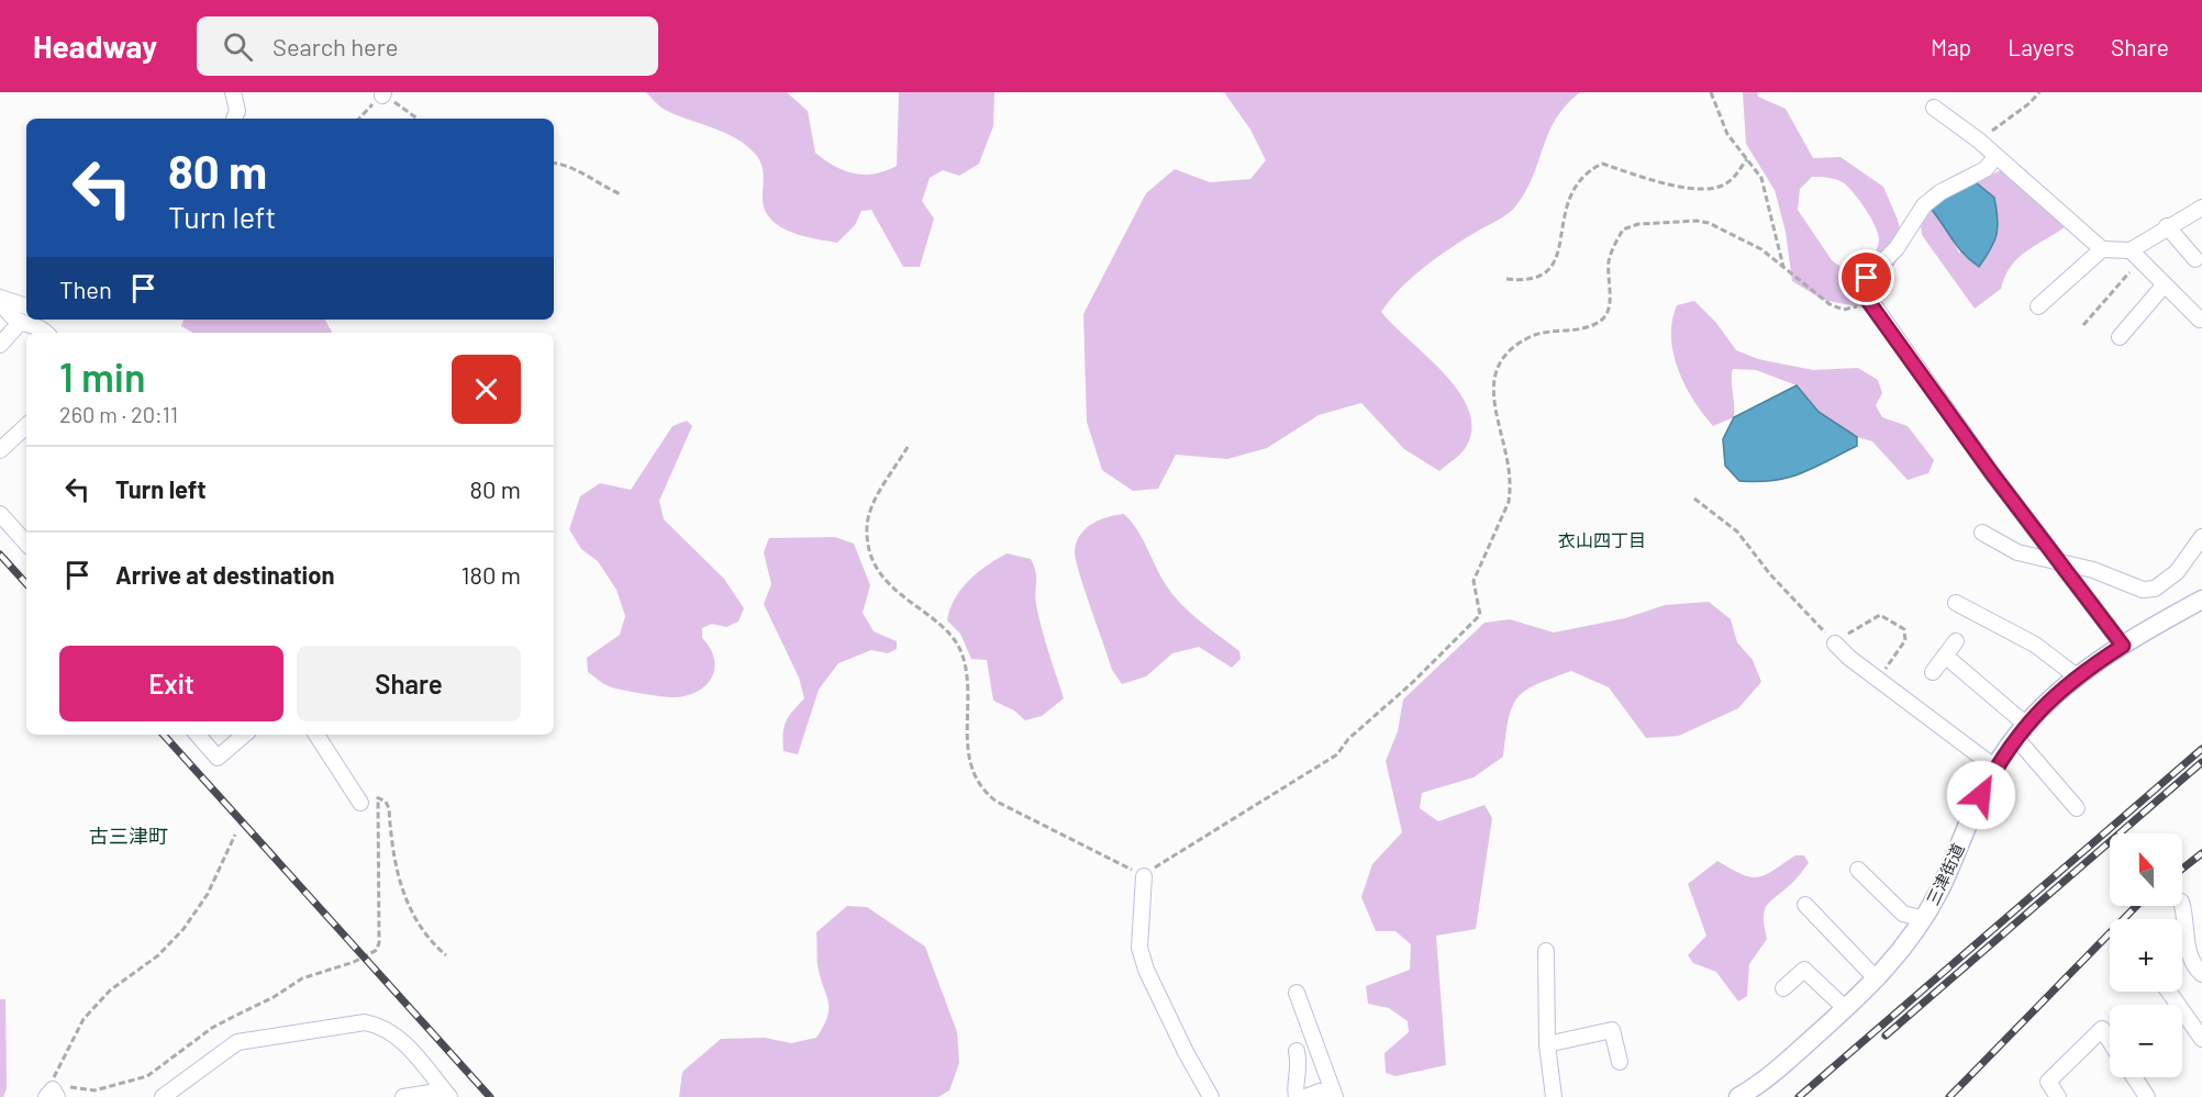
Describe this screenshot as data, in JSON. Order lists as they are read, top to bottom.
{
  "streets": {
    "street": ["三津街道"]
  },
  "districts": ["衣山四丁目", "古三津町"],
  "north": "top",
  "page": {
    "header": "Headway",
    "search": "Search here",
    "nav": ["Map", "Layers", "Share"],
    "turn": ["80 m", "Turn left"],
    "then": "Then",
    "heading": ["1 min", "260 m · 20:11"],
    "list": [
      {
        "name": "Turn left",
        "value": "80 m"
      },
      {
        "name": "Arrive at destination",
        "value": "180 m"
      }
    ],
    "buttons": ["Exit", "Share"],
    "map_buttons": ["+", "−"]
  }
}
